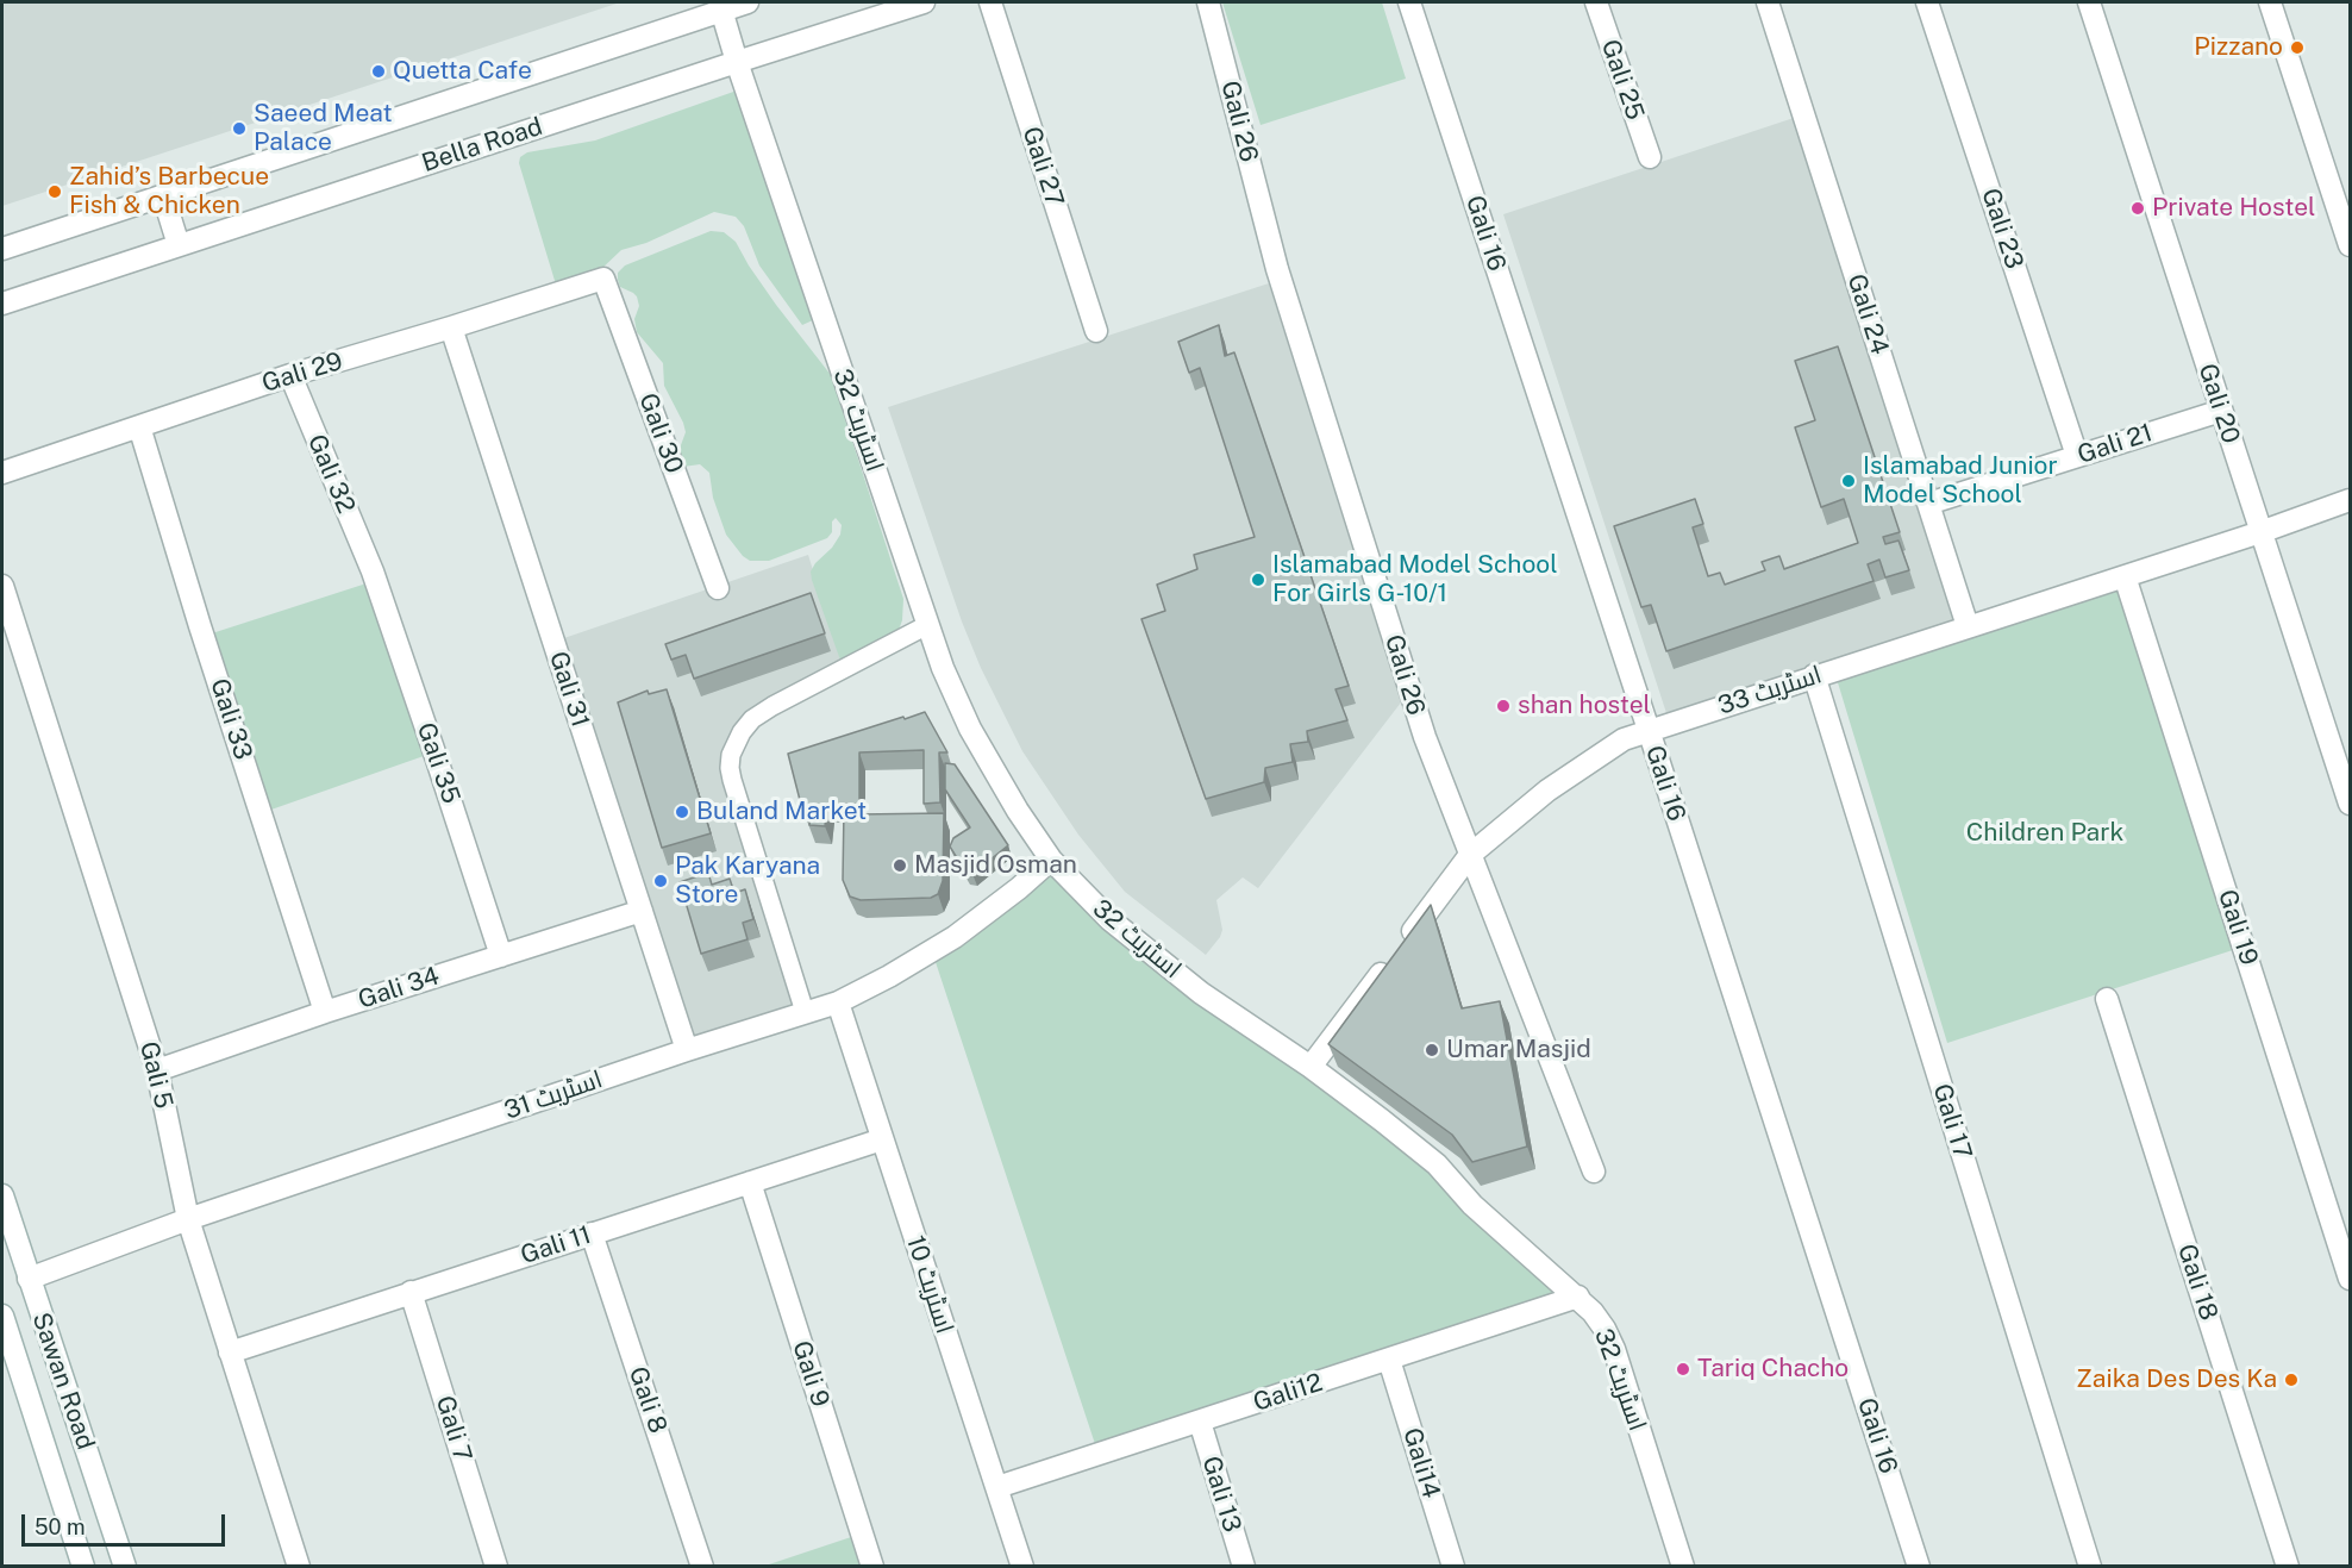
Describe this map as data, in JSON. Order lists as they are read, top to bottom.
{
  "streets": {
    "street": [
      "Gali 25",
      "Gali 26",
      "Bella Road",
      "Gali 27",
      "Gali 23",
      "Gali 16",
      "Gali 24",
      "Gali 29",
      "Gali 20",
      "اسٹریٹ 32",
      "Gali 30",
      "Gali 21",
      "Gali 32",
      "Gali 31",
      "اسٹریٹ 33",
      "Gali 33",
      "Gali 35",
      "Gali 19",
      "Gali 34",
      "Gali 5",
      "اسٹریٹ 31",
      "Gali 17",
      "Gali 11",
      "Gali 18",
      "اسٹریٹ 10",
      "Gali 9",
      "Sawan Road",
      "Gali12",
      "Gali 8",
      "Gali 7",
      "Gali14",
      "Gali 13"
    ]
  },
  "crossings": [
    ["Gali 26", "اسٹریٹ 33"],
    ["Bella Road", "اسٹریٹ 32"],
    ["Gali 23", "Gali 21"],
    ["Gali 16", "اسٹریٹ 33"],
    ["Gali 24", "Gali 21"],
    ["Gali 24", "اسٹریٹ 33"],
    ["Gali 29", "Gali 30"],
    ["Gali 29", "Gali 32"],
    ["Gali 29", "Gali 31"],
    ["Gali 29", "Gali 33"],
    ["Gali 20", "Gali 21"],
    ["Gali 20", "اسٹریٹ 33"],
    ["اسٹریٹ 32", "اسٹریٹ 33"],
    ["اسٹریٹ 32", "اسٹریٹ 31"],
    ["اسٹریٹ 32", "Gali12"],
    ["Gali 32", "Gali 35"],
    ["Gali 31", "Gali 34"],
    ["Gali 31", "اسٹریٹ 31"],
    ["اسٹریٹ 33", "Gali 19"],
    ["اسٹریٹ 33", "Gali 17"],
    ["Gali 33", "Gali 34"],
    ["Gali 35", "Gali 34"],
    ["Gali 34", "Gali 5"],
    ["Gali 5", "اسٹریٹ 31"],
    ["Gali 5", "Gali 11"],
    ["اسٹریٹ 31", "اسٹریٹ 10"],
    ["اسٹریٹ 31", "Sawan Road"],
    ["Gali 11", "اسٹریٹ 10"],
    ["Gali 11", "Gali 9"],
    ["Gali 11", "Gali 8"],
    ["Gali 11", "Gali 7"],
    ["اسٹریٹ 10", "Gali12"],
    ["Gali12", "Gali14"],
    ["Gali12", "Gali 13"]
  ],
  "parks": ["Children Park"],
  "places": [
    "Pizzano",
    "Quetta Cafe",
    "Saeed Meat Palace",
    "Zahid’s Barbecue Fish & Chicken",
    "Private Hostel",
    "Islamabad Junior Model School",
    "Islamabad Model School For Girls G-10/1",
    "shan hostel",
    "Buland Market",
    "Masjid Osman",
    "Pak Karyana Store",
    "Umar Masjid",
    "Tariq Chacho",
    "Zaika Des Des Ka"
  ],
  "scale_bar": "50 m"
}
